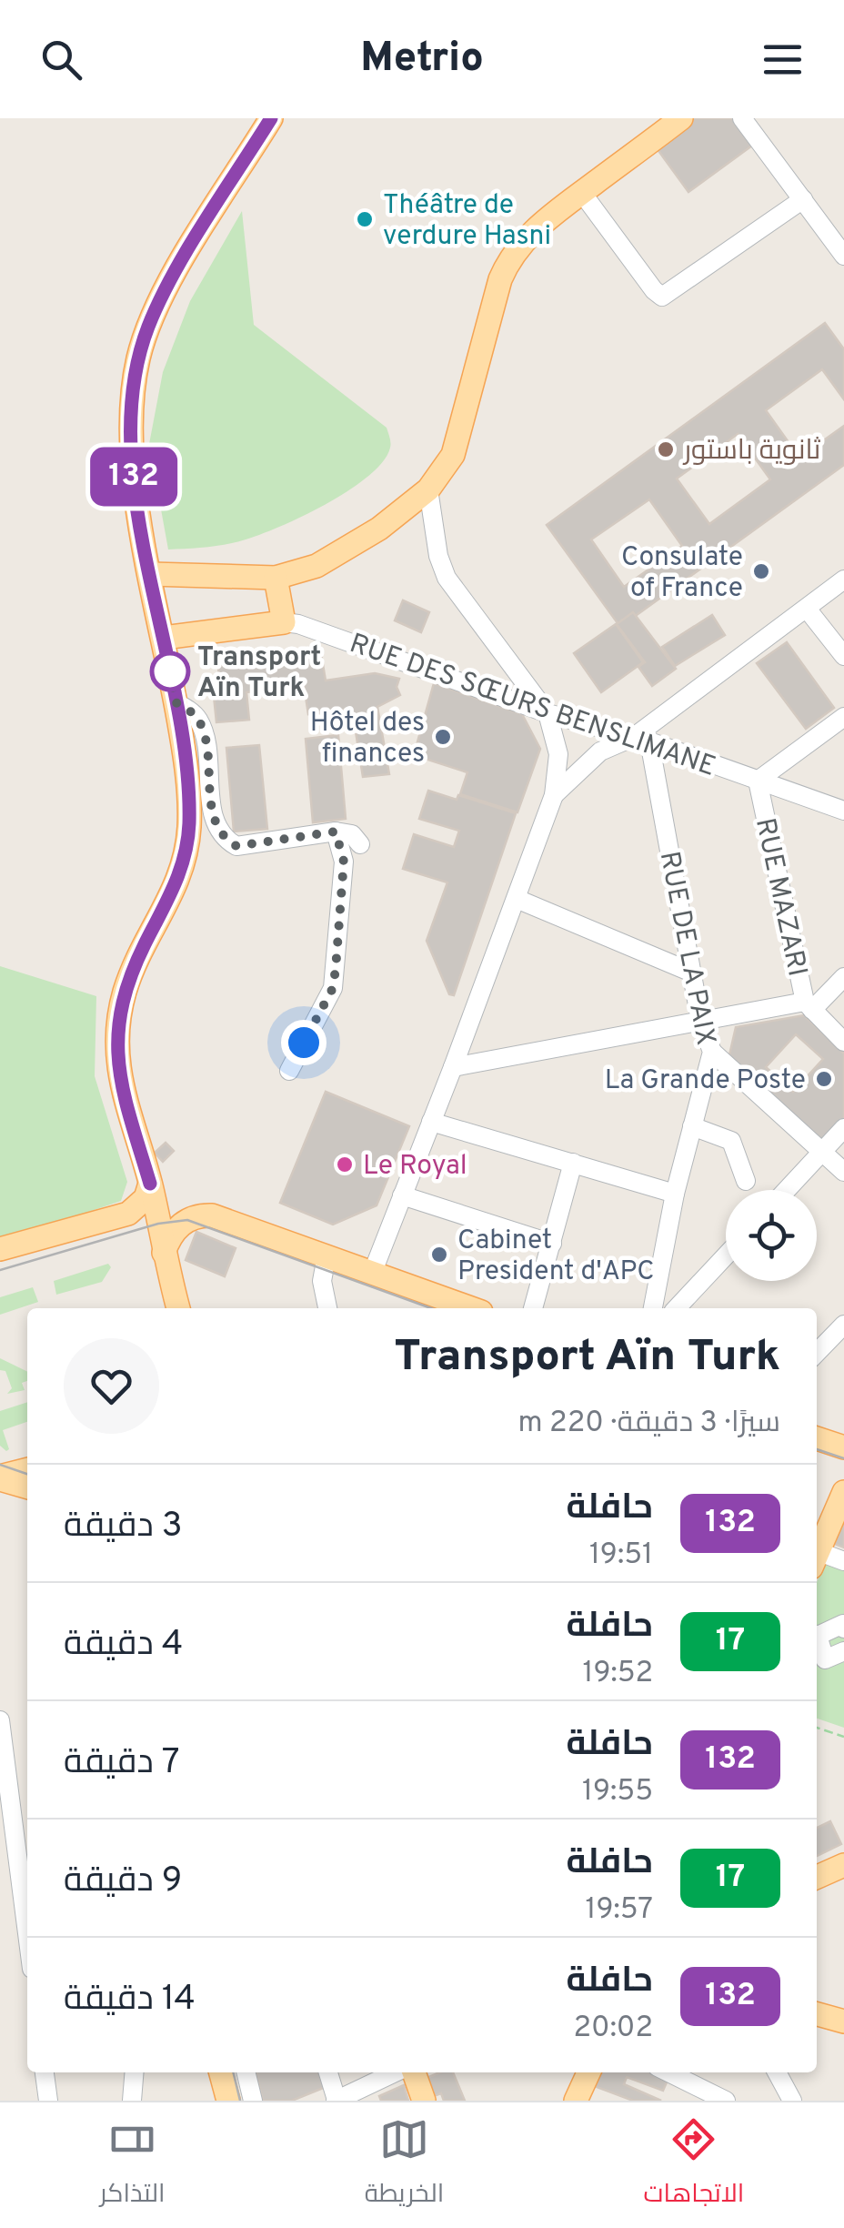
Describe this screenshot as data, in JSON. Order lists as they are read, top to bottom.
{
  "streets": {
    "main road": ["RUE DES SŒURS BENSLIMANE"],
    "street": ["RUE MAZARI", "RUE DE LA PAIX"]
  },
  "crossings": [
    ["RUE DES SŒURS BENSLIMANE", "RUE MAZARI"],
    ["RUE DES SŒURS BENSLIMANE", "RUE DE LA PAIX"]
  ],
  "places": [
    "Théâtre de verdure Hasni",
    "ثانوية باستور",
    "Consulate of France",
    "Transport Aïn Turk",
    "Hôtel des finances",
    "La Grande Poste",
    "Le Royal",
    "Cabinet President d'APC"
  ],
  "lines": ["bus line 132"],
  "page": {
    "header": "Metrio",
    "on_map": "132",
    "heading": ["Transport Aïn Turk", "سيرًا · 3 دقيقة · 220 m"],
    "list": [
      {
        "mark": "132",
        "name": "حافلة",
        "note": "19:51",
        "value": "3 دقيقة"
      },
      {
        "mark": "17",
        "name": "حافلة",
        "note": "19:52",
        "value": "4 دقيقة"
      },
      {
        "mark": "132",
        "name": "حافلة",
        "note": "19:55",
        "value": "7 دقيقة"
      },
      {
        "mark": "17",
        "name": "حافلة",
        "note": "19:57",
        "value": "9 دقيقة"
      },
      {
        "mark": "132",
        "name": "حافلة",
        "note": "20:02",
        "value": "14 دقيقة"
      }
    ],
    "tabs": ["الاتجاهات", "الخريطة", "التذاكر"]
  }
}
